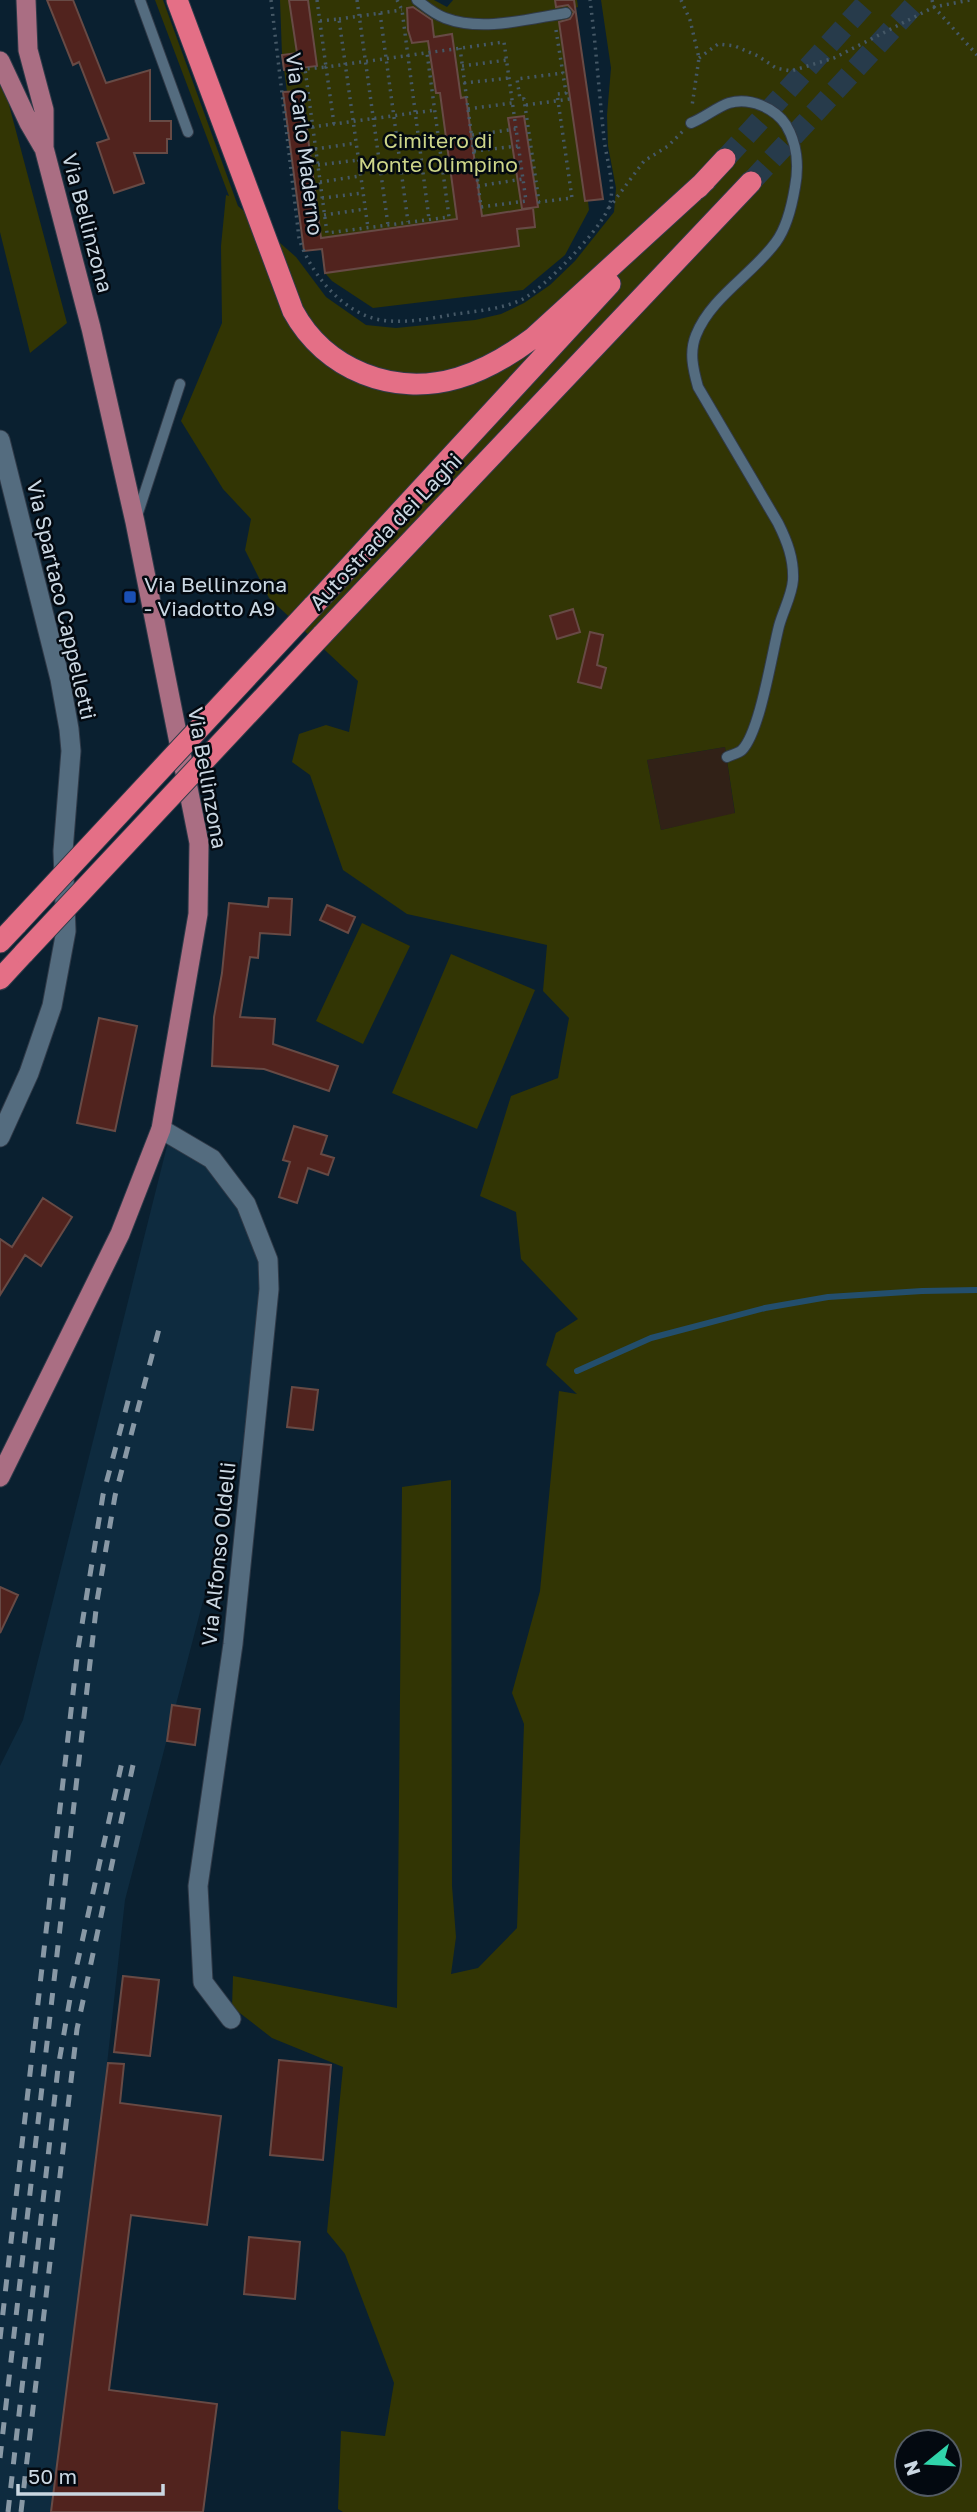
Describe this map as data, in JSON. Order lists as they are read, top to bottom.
{
  "streets": {
    "highway": ["Autostrada dei Laghi"],
    "main road": ["Via Bellinzona"],
    "street": ["Via Spartaco Cappelletti", "Via Alfonso Oldelli"],
    "path": ["Via Carlo Maderno"]
  },
  "crossings": [
    ["Via Bellinzona", "Via Alfonso Oldelli"]
  ],
  "parks": ["Cimitero di Monte Olimpino"],
  "places": {
    "transit": ["Via Bellinzona - Viadotto A9"]
  },
  "scale_bar": "50 m",
  "north": "left"
}
